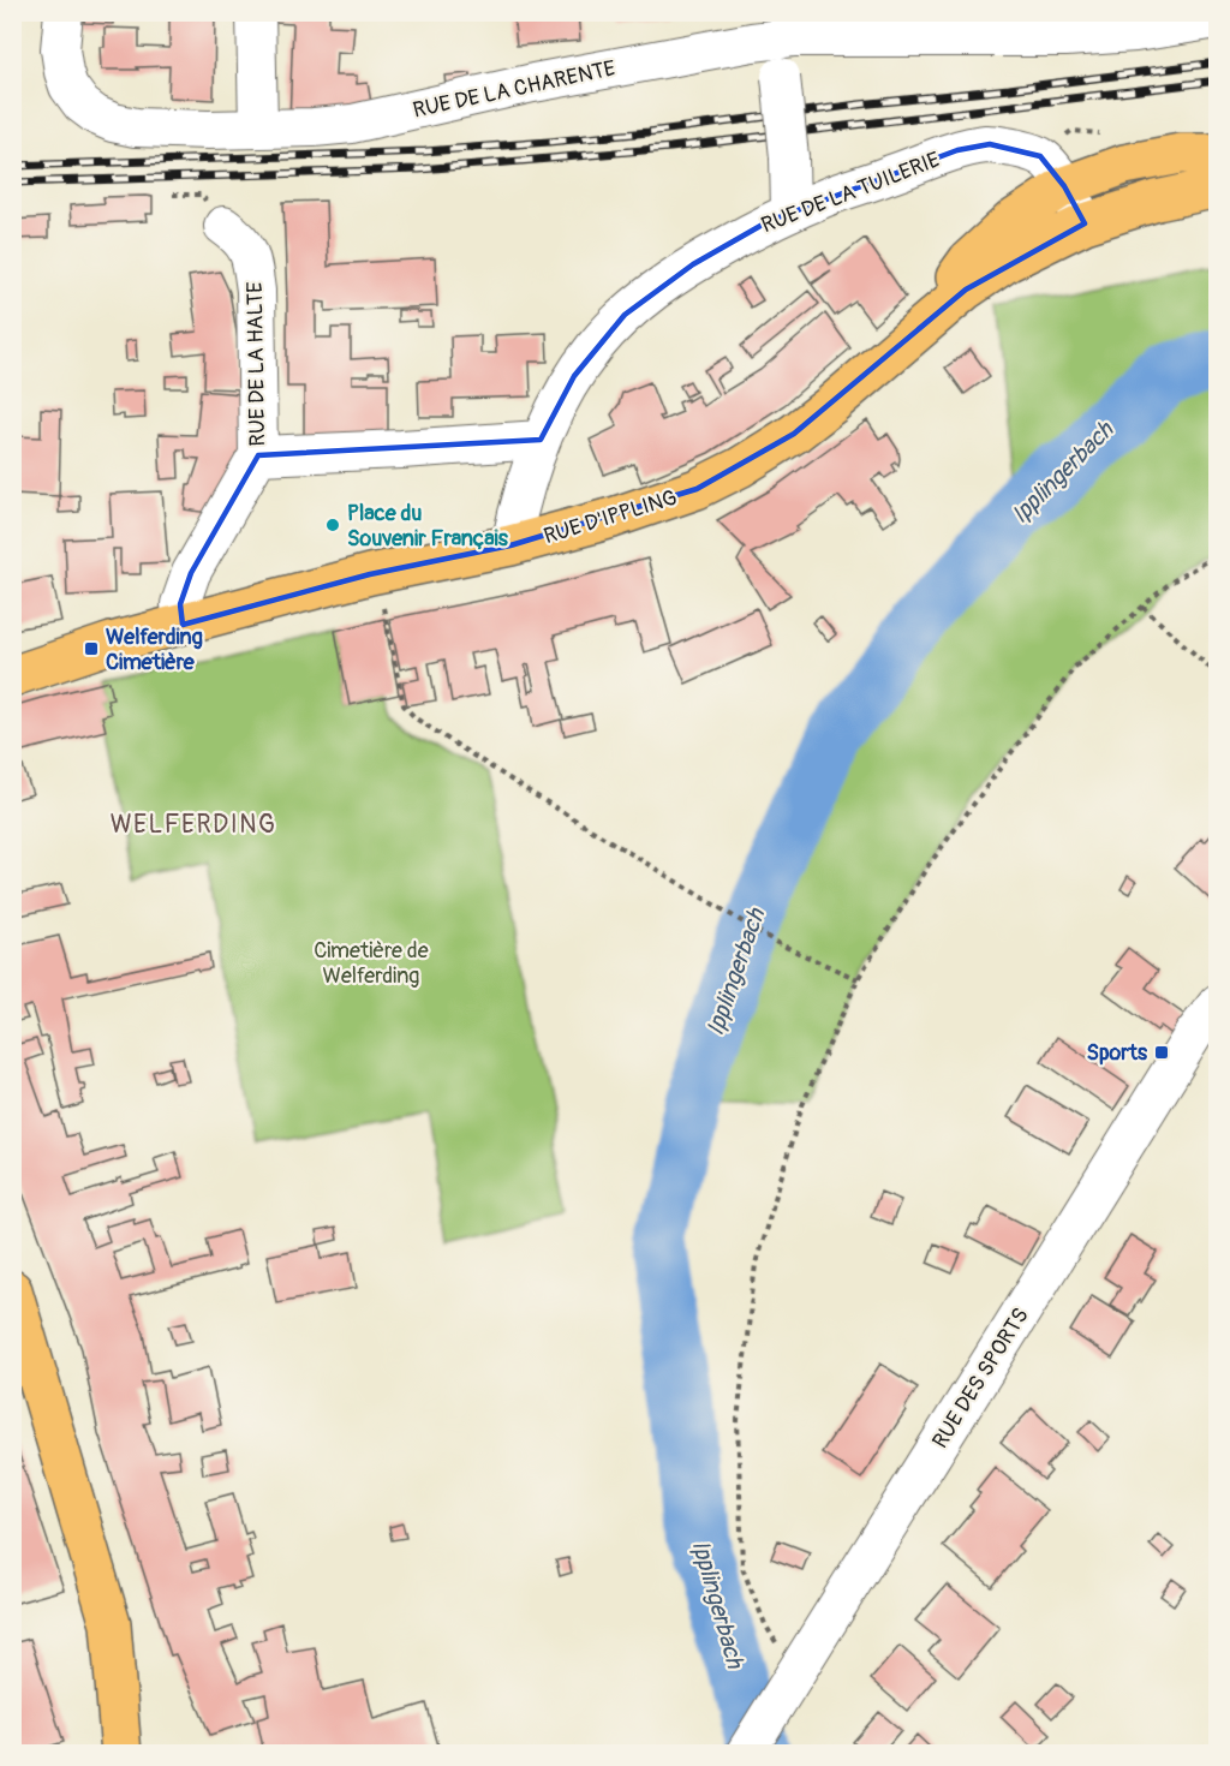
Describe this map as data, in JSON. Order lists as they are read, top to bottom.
{
  "streets": {
    "main road": ["RUE D'IPPLING"],
    "street": [
      "RUE DE LA CHARENTE",
      "RUE DE LA TUILERIE",
      "RUE DE LA HALTE",
      "RUE DES SPORTS"
    ]
  },
  "crossings": [
    ["RUE DE LA TUILERIE", "RUE D'IPPLING"],
    ["RUE DE LA HALTE", "RUE D'IPPLING"]
  ],
  "districts": ["WELFERDING"],
  "water": ["Ipplingerbach"],
  "parks": ["Cimetière de Welferding"],
  "places": {
    "other": ["Place du Souvenir Français"],
    "transit": ["Welferding Cimetière", "Sports"]
  }
}
